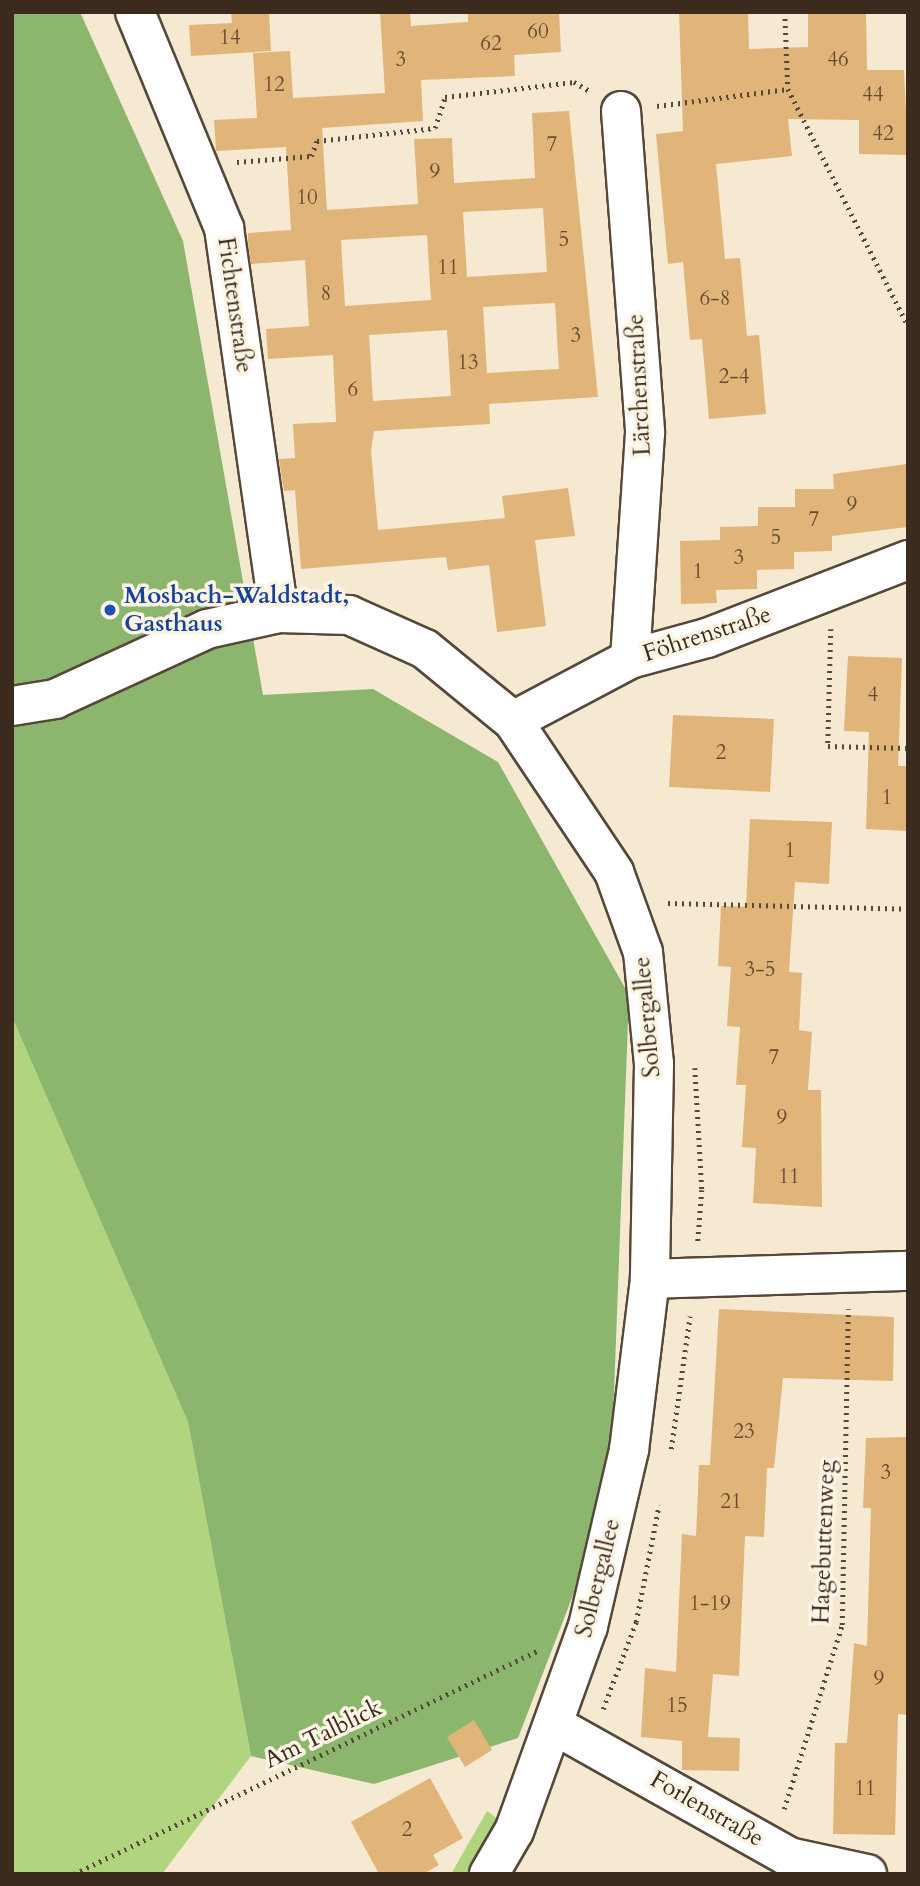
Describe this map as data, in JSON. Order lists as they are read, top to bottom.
{
  "streets": {
    "street": [
      "Fichtenstraße",
      "Lärchenstraße",
      "Föhrenstraße",
      "Solbergallee",
      "Forlenstraße"
    ],
    "path": ["Hagebuttenweg", "Am Talblick"]
  },
  "crossings": [
    ["Fichtenstraße", "Solbergallee"],
    ["Lärchenstraße", "Föhrenstraße"],
    ["Föhrenstraße", "Solbergallee"],
    ["Solbergallee", "Am Talblick"],
    ["Solbergallee", "Forlenstraße"],
    ["Hagebuttenweg", "Forlenstraße"]
  ],
  "places": ["Mosbach-Waldstadt, Gasthaus"],
  "house_numbers": [
    "60",
    "14",
    "62",
    "3",
    "46",
    "12",
    "44",
    "42",
    "7",
    "9",
    "10",
    "5",
    "11",
    "8",
    "6-8",
    "3",
    "13",
    "2-4",
    "6",
    "9",
    "7",
    "5",
    "3",
    "1",
    "4",
    "2",
    "1",
    "1",
    "3-5",
    "7",
    "9",
    "11",
    "23",
    "3",
    "21",
    "1-19",
    "9",
    "15",
    "11",
    "2"
  ]
}
